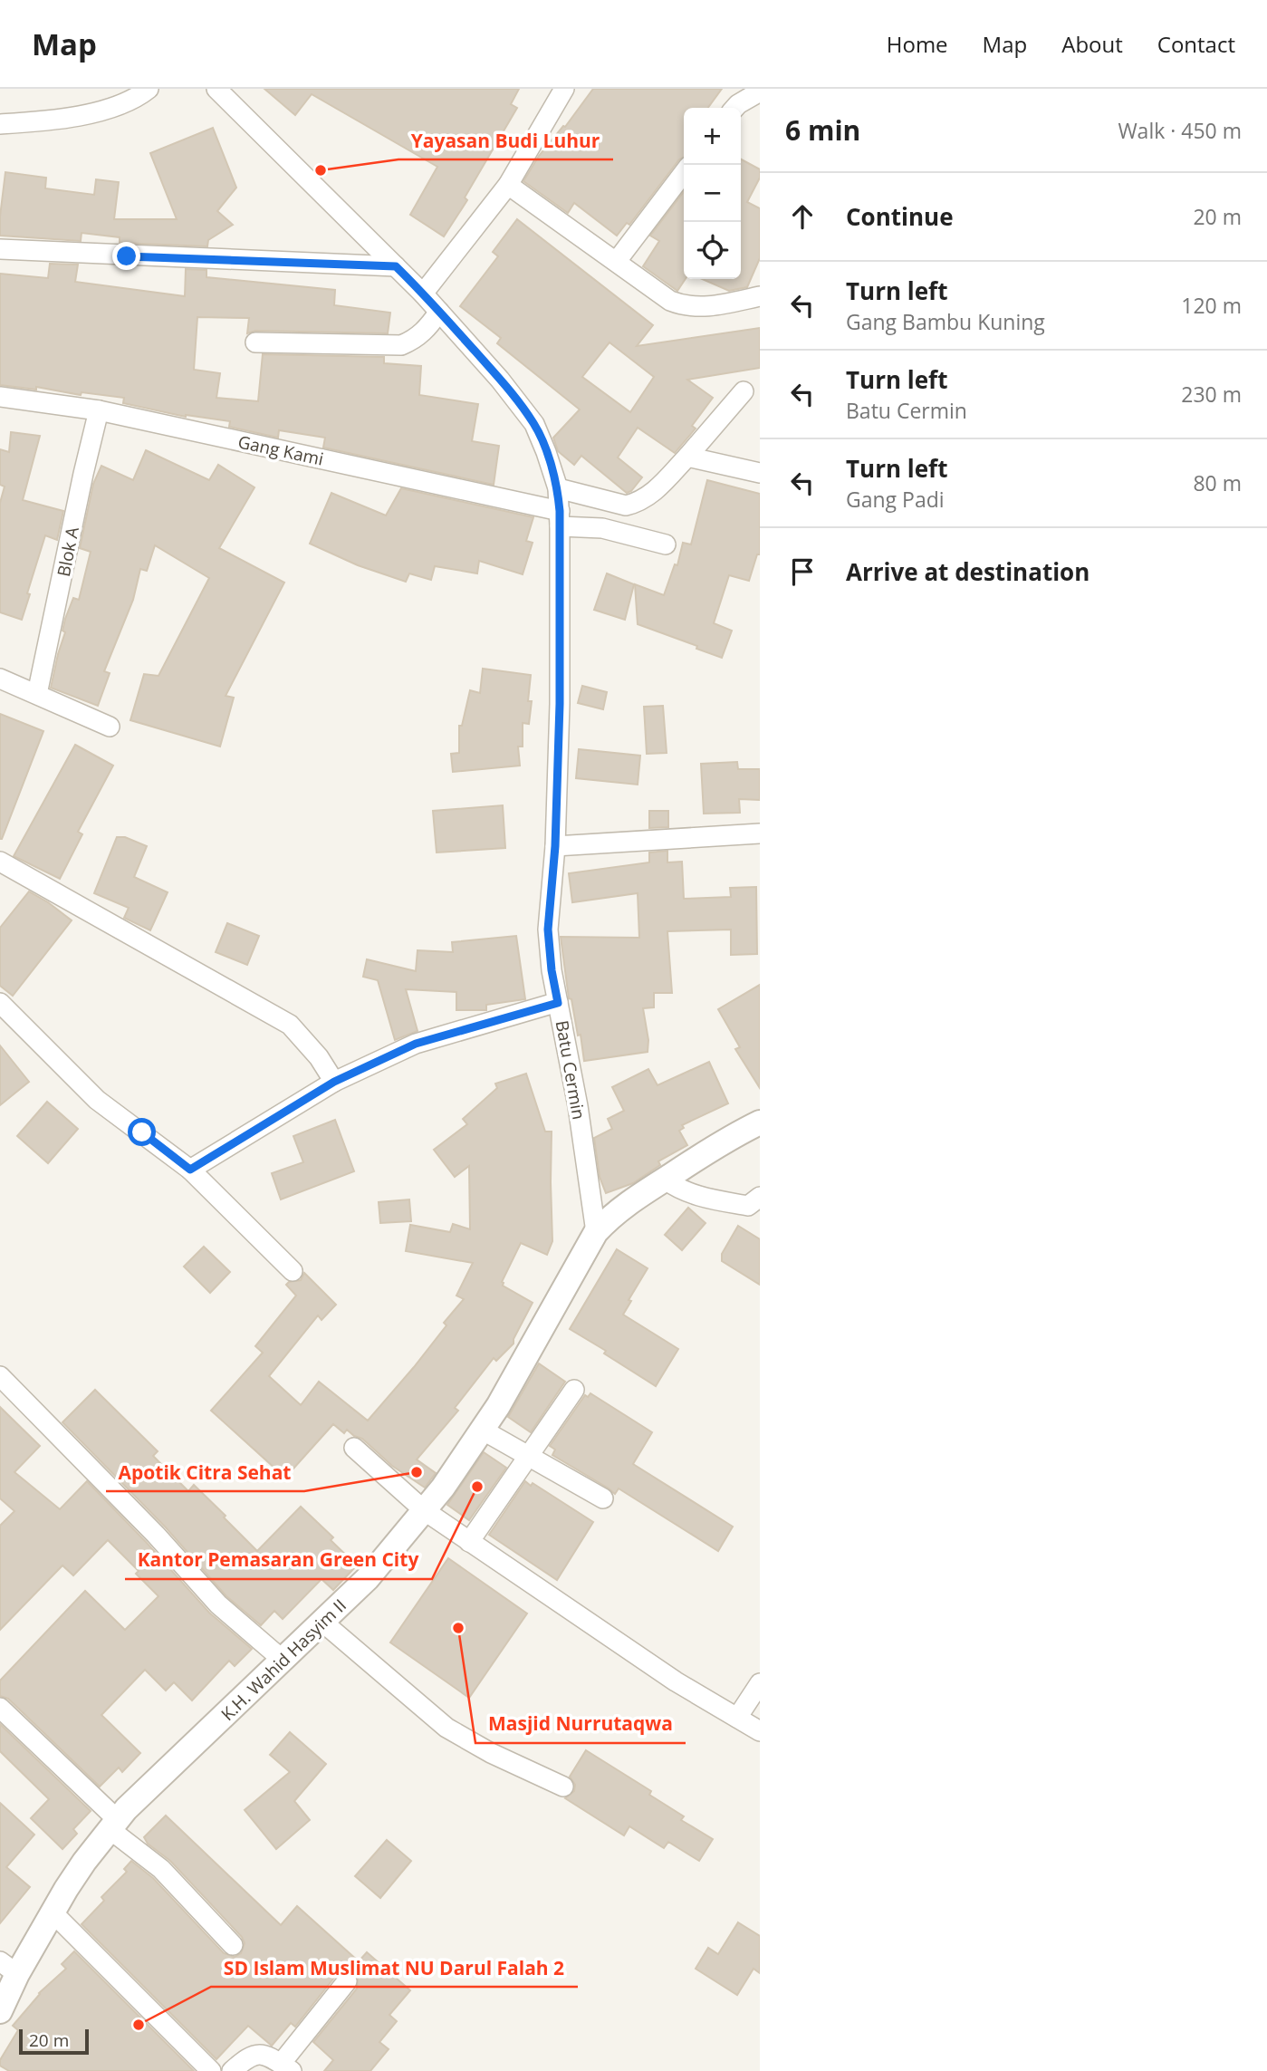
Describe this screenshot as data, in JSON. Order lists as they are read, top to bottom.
{
  "streets": {
    "street": [
      "Gang Kami",
      "Blok A",
      "Batu Cermin",
      "K.H. Wahid Hasyim II"
    ]
  },
  "crossings": [
    ["Gang Kami", "Blok A"],
    ["Gang Kami", "Batu Cermin"],
    ["Batu Cermin", "K.H. Wahid Hasyim II"]
  ],
  "places": [
    "Yayasan Budi Luhur",
    "Apotik Citra Sehat",
    "Kantor Pemasaran Green City",
    "Masjid Nurrutaqwa",
    "SD Islam Muslimat NU Darul Falah 2"
  ],
  "scale_bar": "20 m",
  "page": {
    "header": "Map",
    "nav": [
      "Home",
      "Map",
      "About",
      "Contact"
    ],
    "heading": ["6 min", "Walk · 450 m"],
    "map_buttons": ["+", "−"],
    "list": [
      ["Continue", "20 m"],
      ["Turn left", "Gang Bambu Kuning", "120 m"],
      ["Turn left", "Batu Cermin", "230 m"],
      ["Turn left", "Gang Padi", "80 m"],
      "Arrive at destination"
    ],
    "scale": "20 m"
  }
}
